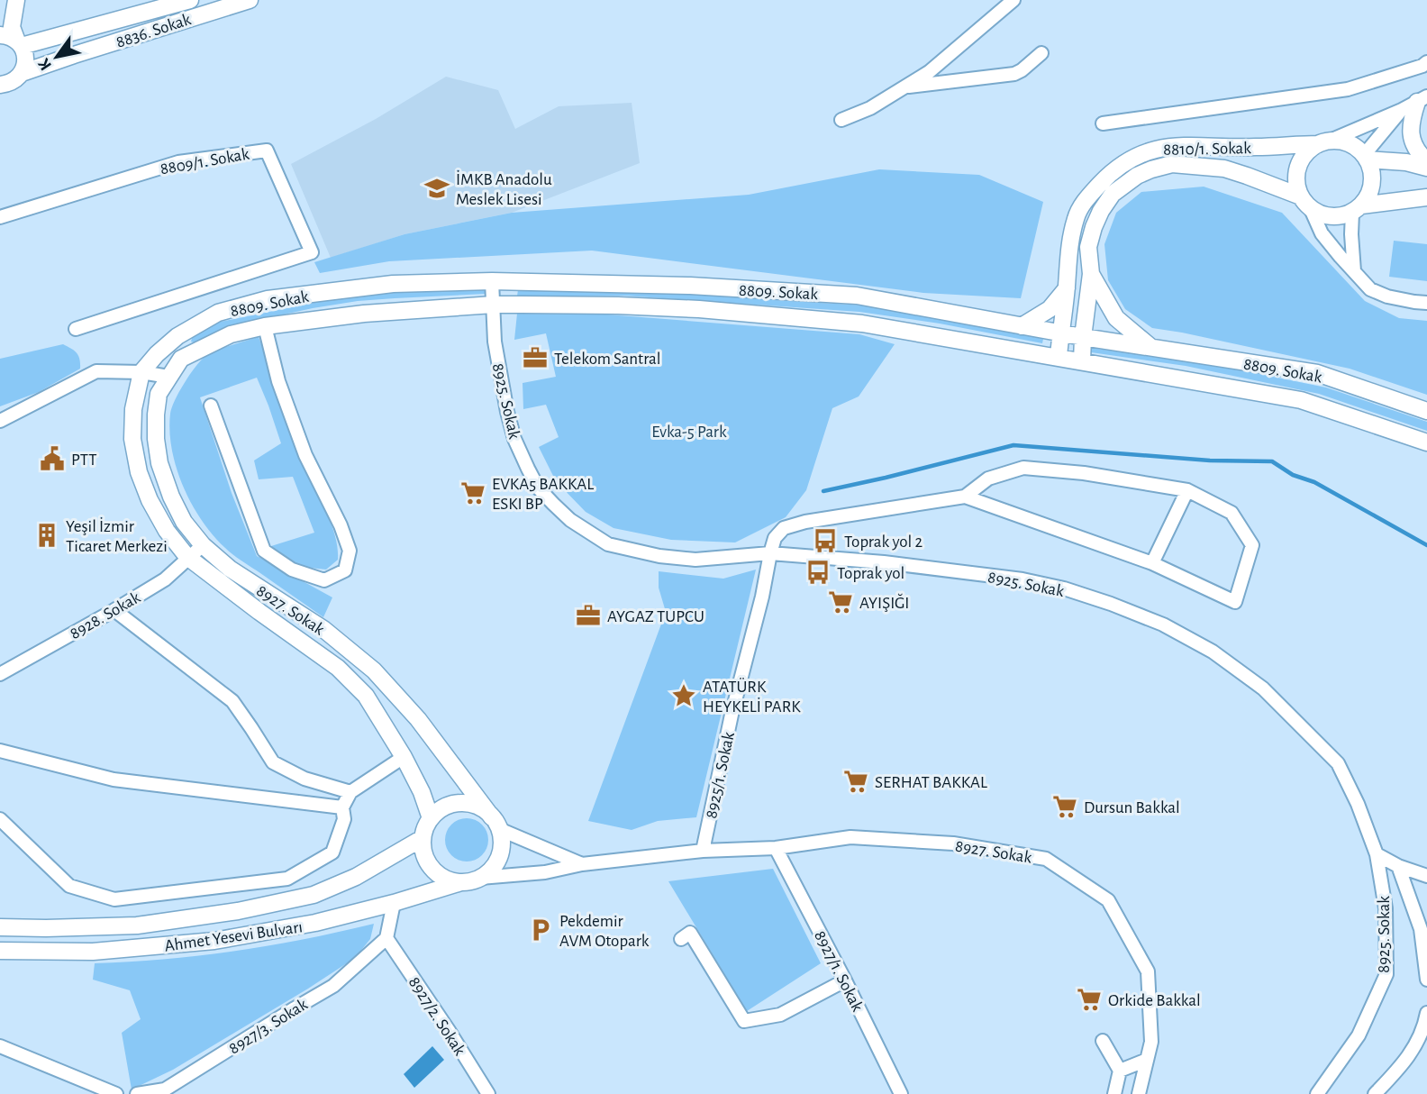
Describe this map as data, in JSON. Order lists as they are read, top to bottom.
{
  "streets": {
    "street": [
      "8836. Sokak",
      "8810/1. Sokak",
      "8809/1. Sokak",
      "8809. Sokak",
      "8925. Sokak",
      "8927. Sokak",
      "8928. Sokak",
      "8925/1. Sokak",
      "Ahmet Yesevi Bulvarı",
      "8927/1. Sokak",
      "8927/2. Sokak",
      "8927/3. Sokak"
    ]
  },
  "crossings": [
    ["8810/1. Sokak", "8809. Sokak"],
    ["8809. Sokak", "8925. Sokak"],
    ["8809. Sokak", "8927. Sokak"],
    ["8925. Sokak", "8925/1. Sokak"],
    ["8927. Sokak", "8928. Sokak"],
    ["8927. Sokak", "8925/1. Sokak"],
    ["8927. Sokak", "Ahmet Yesevi Bulvarı"],
    ["8927. Sokak", "8927/1. Sokak"],
    ["8927/2. Sokak", "8927/3. Sokak"]
  ],
  "parks": ["Evka-5 Park"],
  "places": {
    "school or university": ["İMKB Anadolu Meslek Lisesi"],
    "office": ["Telekom Santral", "AYGAZ TUPCU"],
    "public building": ["PTT"],
    "supermarket": [
      "EVKA5 BAKKAL ESKI BP",
      "AYIŞIĞI",
      "SERHAT BAKKAL",
      "Dursun Bakkal",
      "Orkide Bakkal"
    ],
    "building": ["Yeşil İzmir Ticaret Merkezi"],
    "bus stop": ["Toprak yol 2", "Toprak yol"],
    "place": ["ATATÜRK HEYKELİ PARK"],
    "parking": ["Pekdemir AVM Otopark"]
  },
  "north": "bottom left"
}
